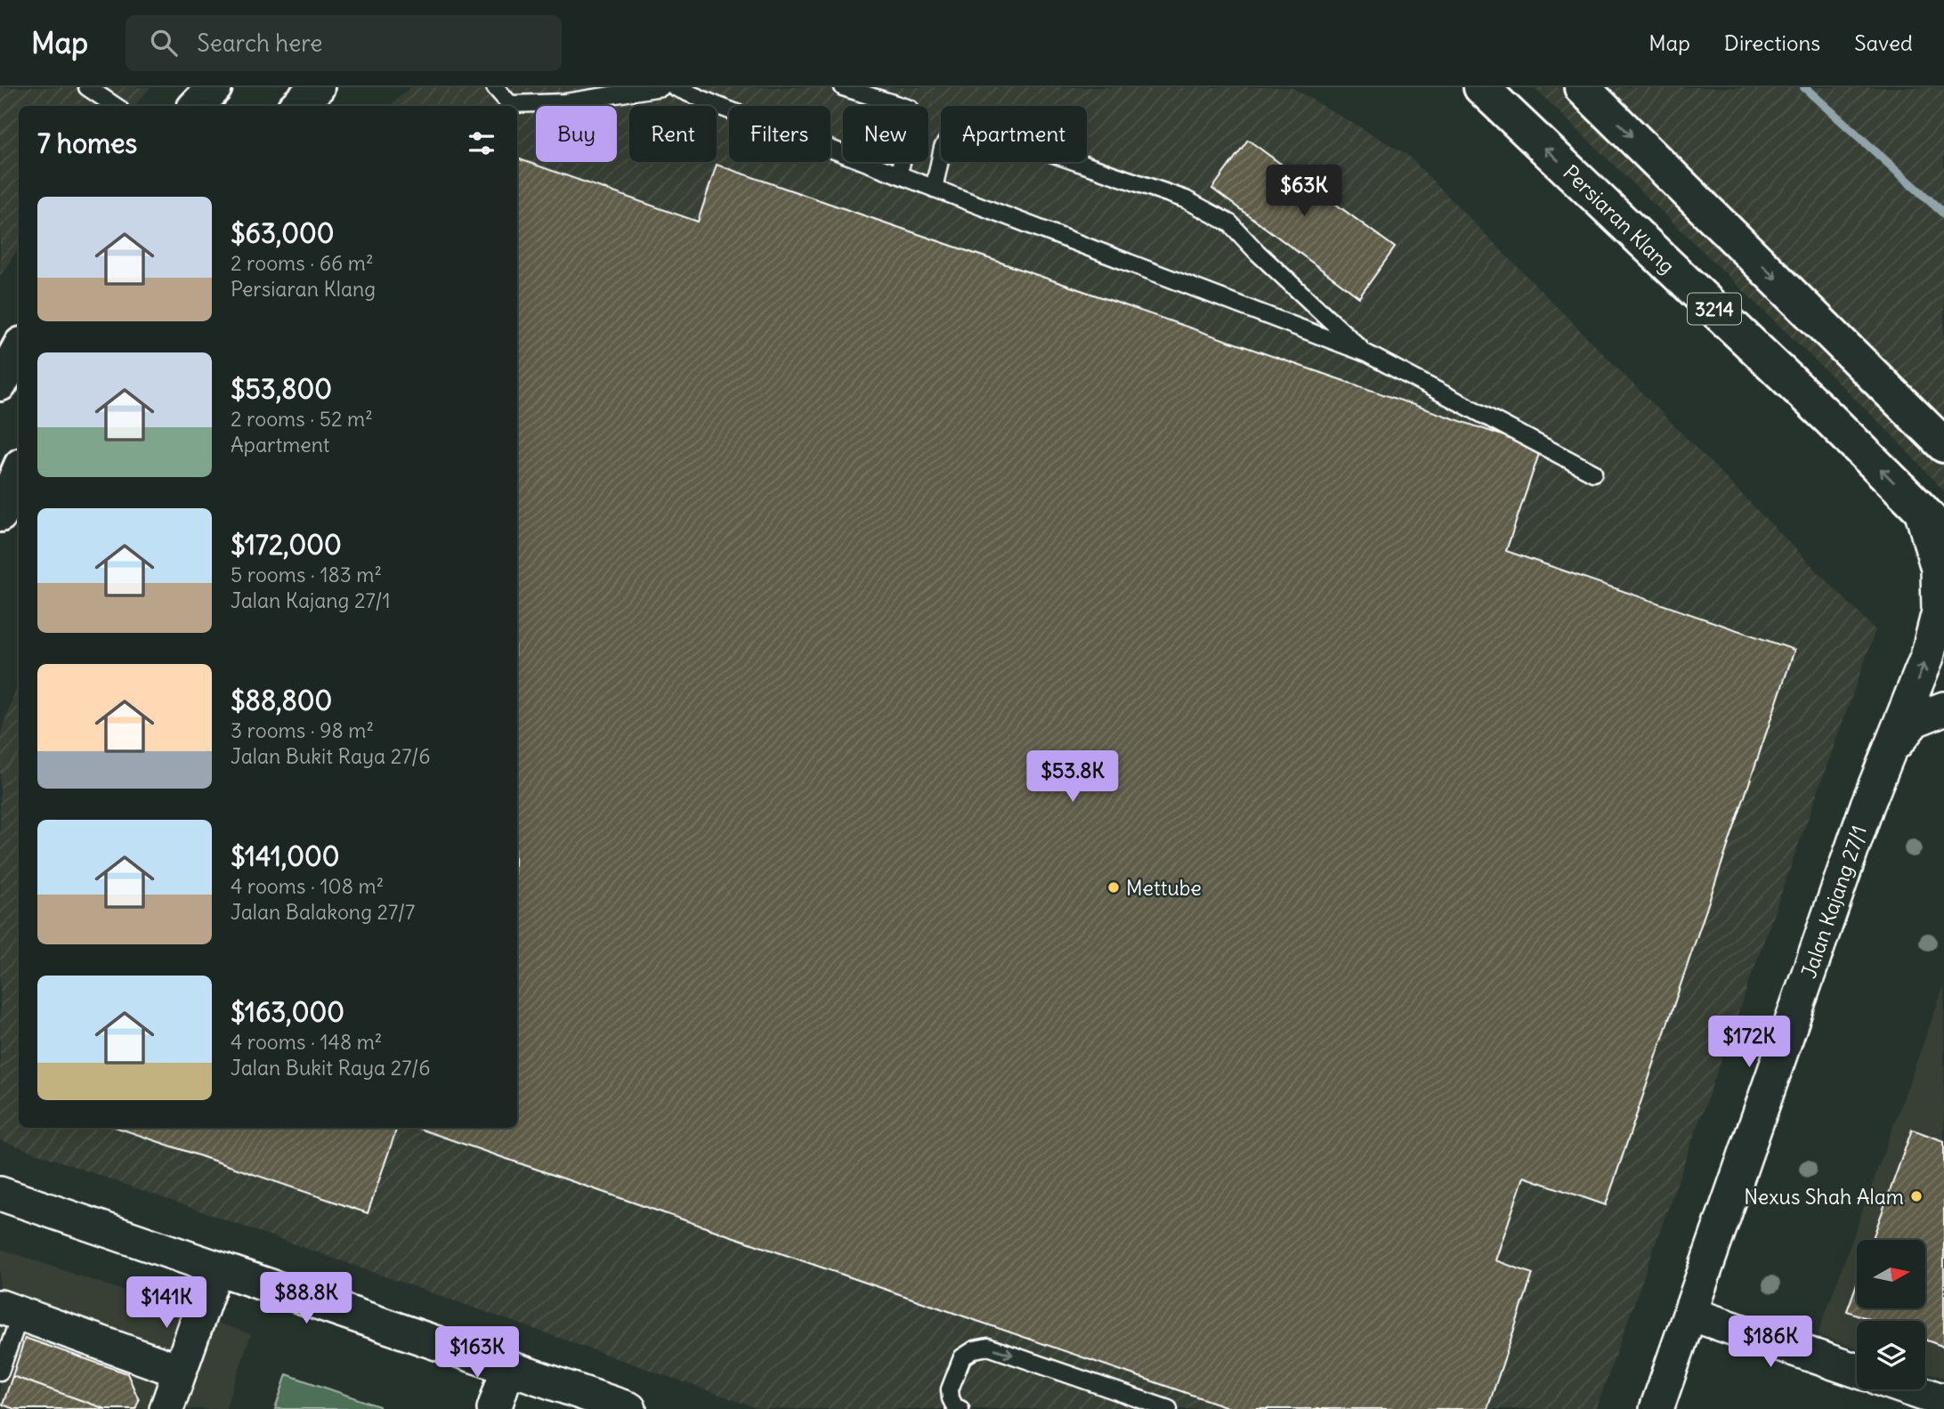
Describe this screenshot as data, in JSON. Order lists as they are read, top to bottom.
{
  "streets": {
    "main road": ["Persiaran Klang", "3214"],
    "street": ["Jalan Kajang 27/1"]
  },
  "crossings": [
    ["Persiaran Klang", "Jalan Kajang 27/1"]
  ],
  "places": ["Mettube", "Nexus Shah Alam"],
  "north": "right",
  "page": {
    "header": "Map",
    "search": "Search here",
    "nav": ["Map", "Directions", "Saved"],
    "chip": [
      "Buy",
      "Rent",
      "Filters",
      "New",
      "Apartment"
    ],
    "heading": "7 homes",
    "price": [
      "$63K",
      "$53.8K",
      "$172K",
      "$88.8K",
      "$141K",
      "$186K",
      "$163K"
    ],
    "list": [
      {
        "name": "$63,000",
        "note": "2 rooms · 66 m² · Persiaran Klang"
      },
      {
        "name": "$53,800",
        "note": "2 rooms · 52 m² · Apartment"
      },
      {
        "name": "$172,000",
        "note": "5 rooms · 183 m² · Jalan Kajang 27/1"
      },
      {
        "name": "$88,800",
        "note": "3 rooms · 98 m² · Jalan Bukit Raya 27/6"
      },
      {
        "name": "$141,000",
        "note": "4 rooms · 108 m² · Jalan Balakong 27/7"
      },
      {
        "name": "$163,000",
        "note": "4 rooms · 148 m² · Jalan Bukit Raya 27/6"
      }
    ]
  }
}
